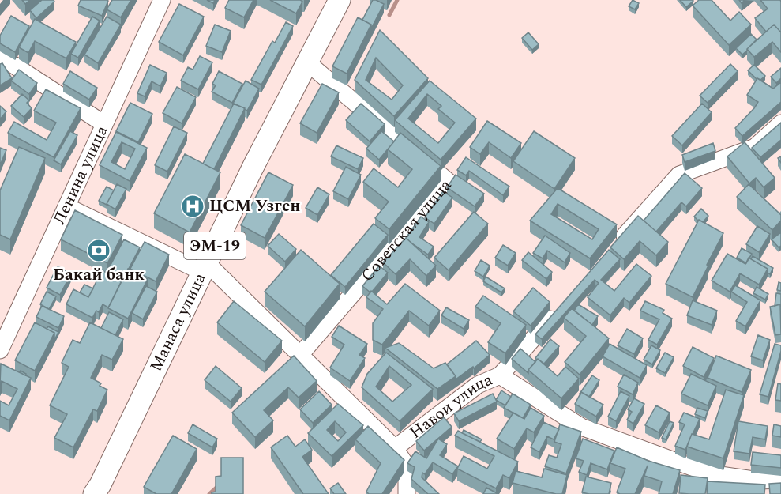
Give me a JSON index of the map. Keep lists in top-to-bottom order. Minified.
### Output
{"streets":{"main road":["ЭМ-19","Манаса улица"],"street":["Ленина улица","Советская улица","Навои улица"]},"crossings":[["Ленина улица","Навои улица"],["Советская улица","Манаса улица"],["Советская улица","Навои улица"],["Манаса улица","Навои улица"]],"places":{"hospital":["ЦСМ Узген"],"bank":["Бакай банк"]}}
